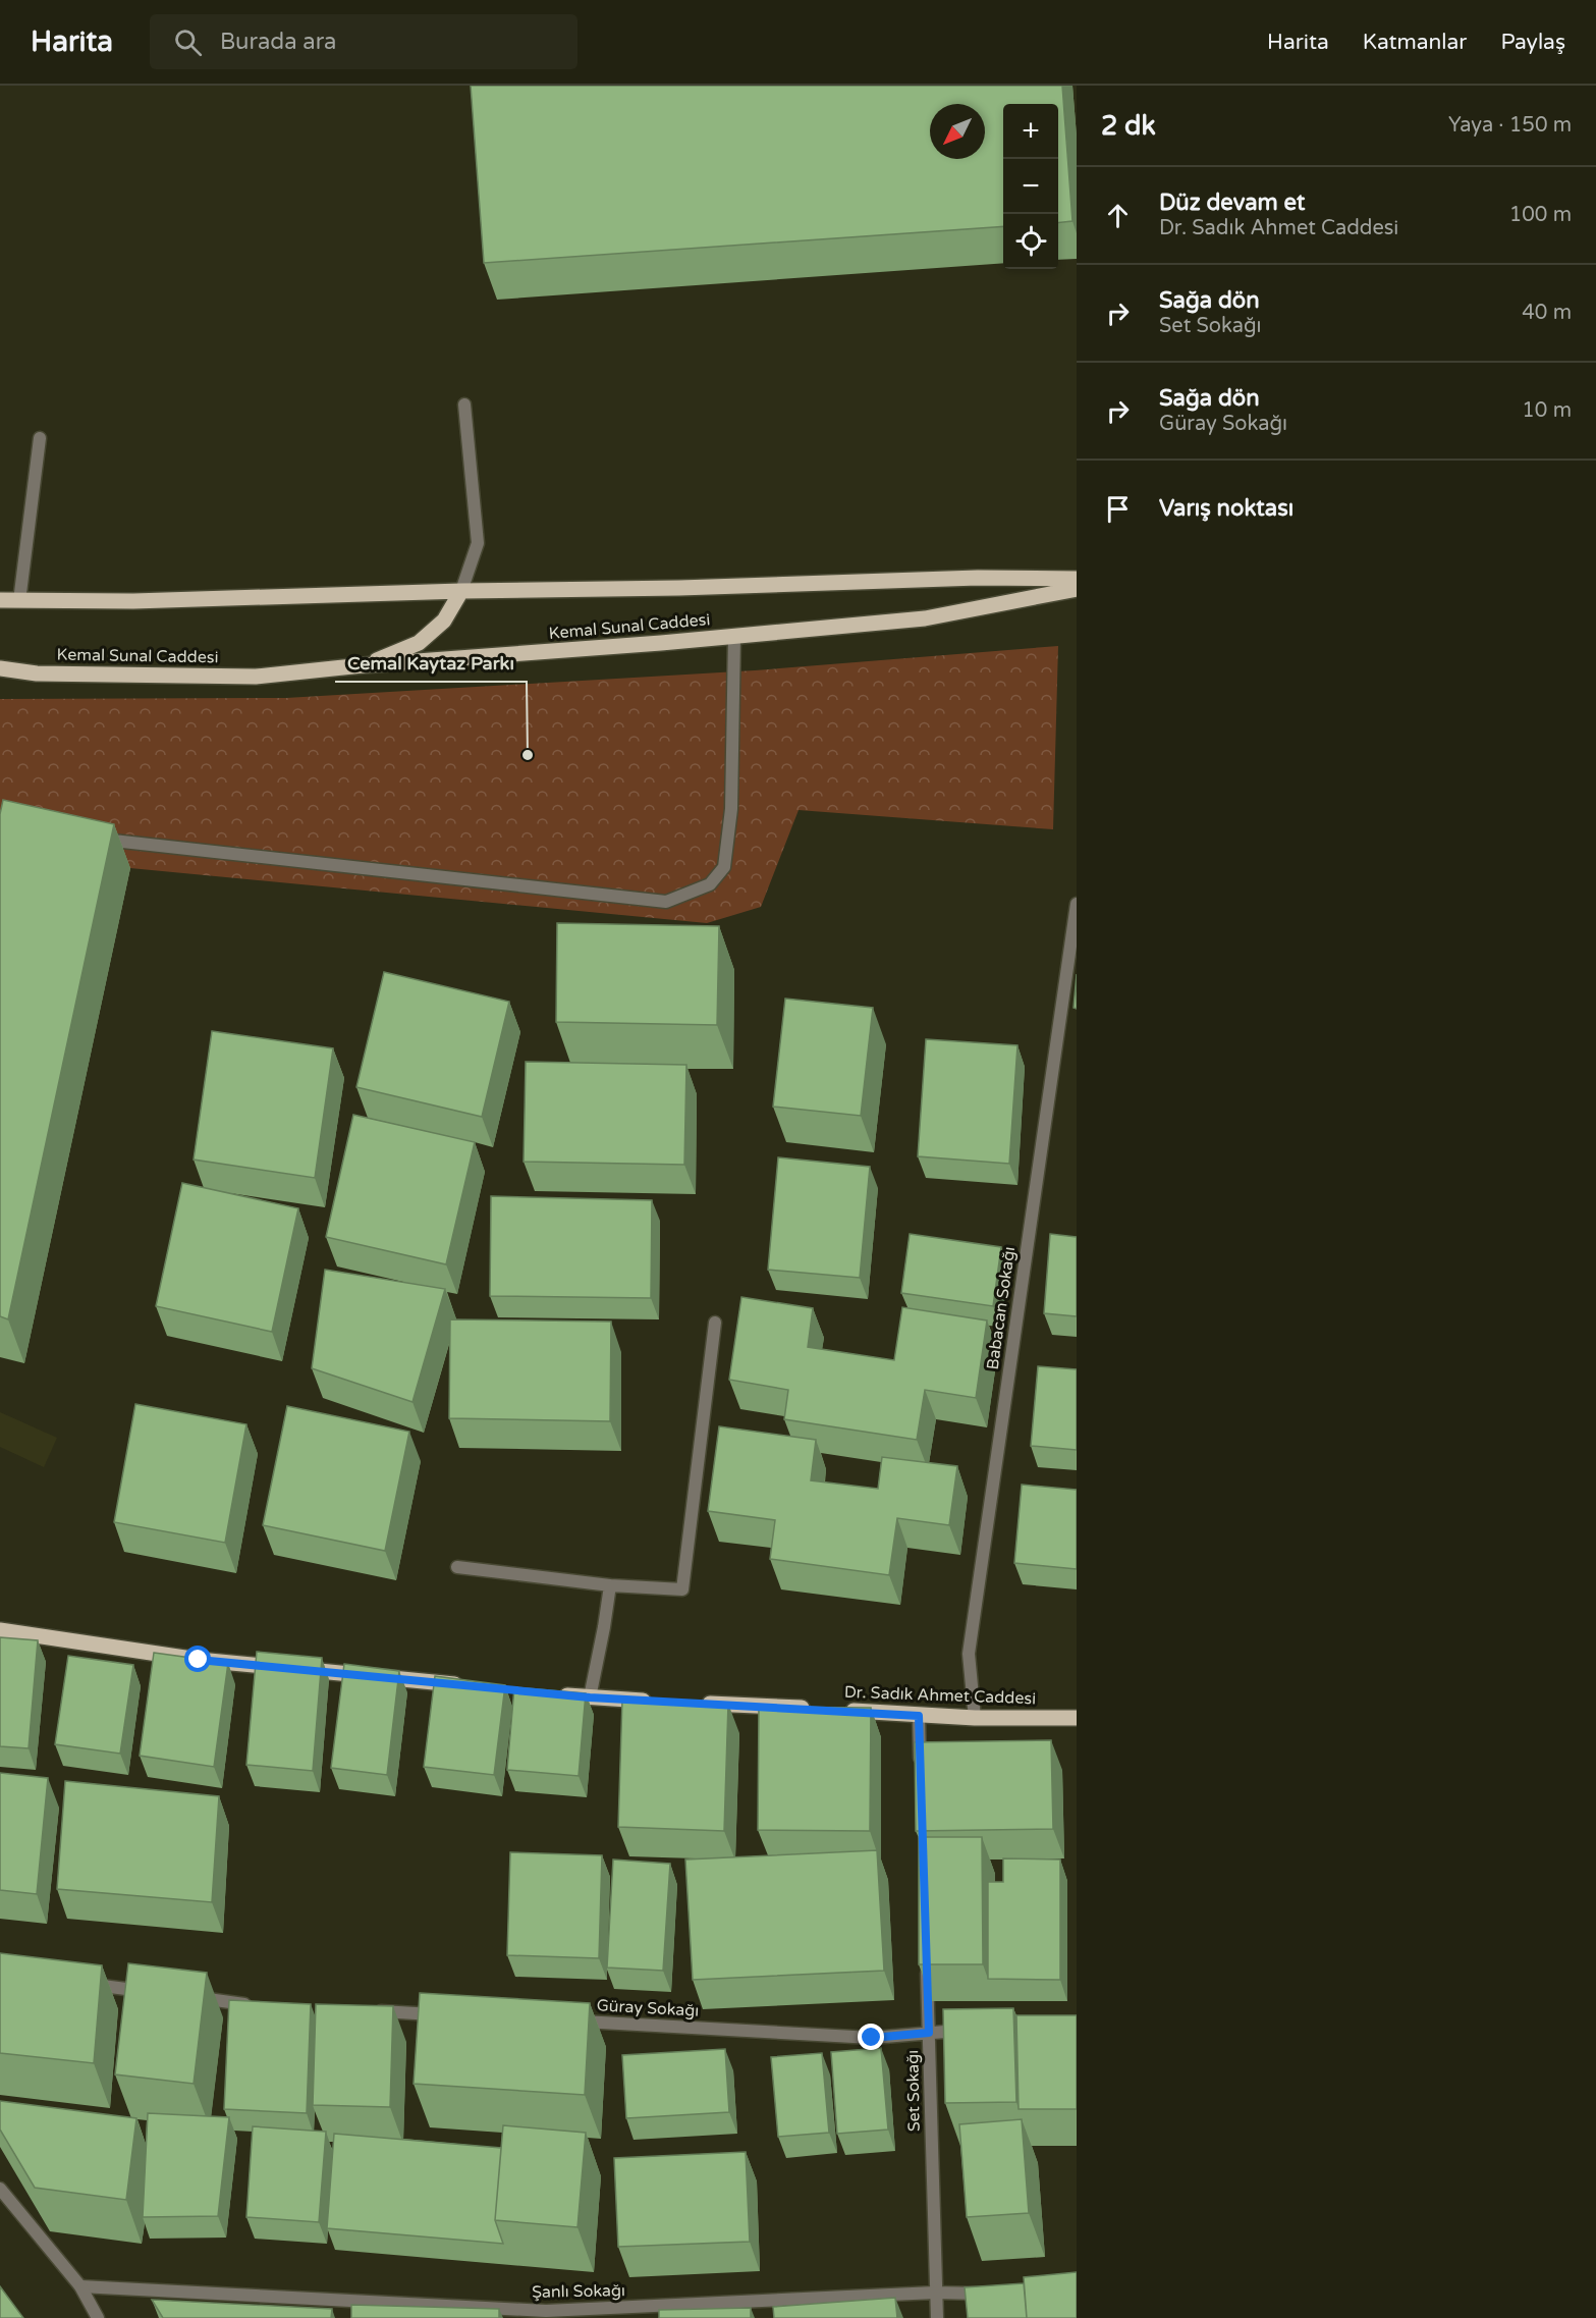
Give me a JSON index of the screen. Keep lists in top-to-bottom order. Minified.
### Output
{"streets":{"main road":["Kemal Sunal Caddesi","Dr. Sadık Ahmet Caddesi"],"street":["Babacan Sokağı","Güray Sokağı","Set Sokağı","Şanlı Sokağı"]},"crossings":[["Babacan Sokağı","Dr. Sadık Ahmet Caddesi"],["Güray Sokağı","Set Sokağı"],["Set Sokağı","Şanlı Sokağı"]],"places":["Cemal Kaytaz Parkı"],"north":"bottom left","page":{"header":"Harita","search":"Burada ara","nav":["Harita","Katmanlar","Paylaş"],"heading":["2 dk","Yaya · 150 m"],"map_buttons":["+","−"],"list":[["Düz devam et","Dr. Sadık Ahmet Caddesi","100 m"],["Sağa dön","Set Sokağı","40 m"],["Sağa dön","Güray Sokağı","10 m"],"Varış noktası"]}}
